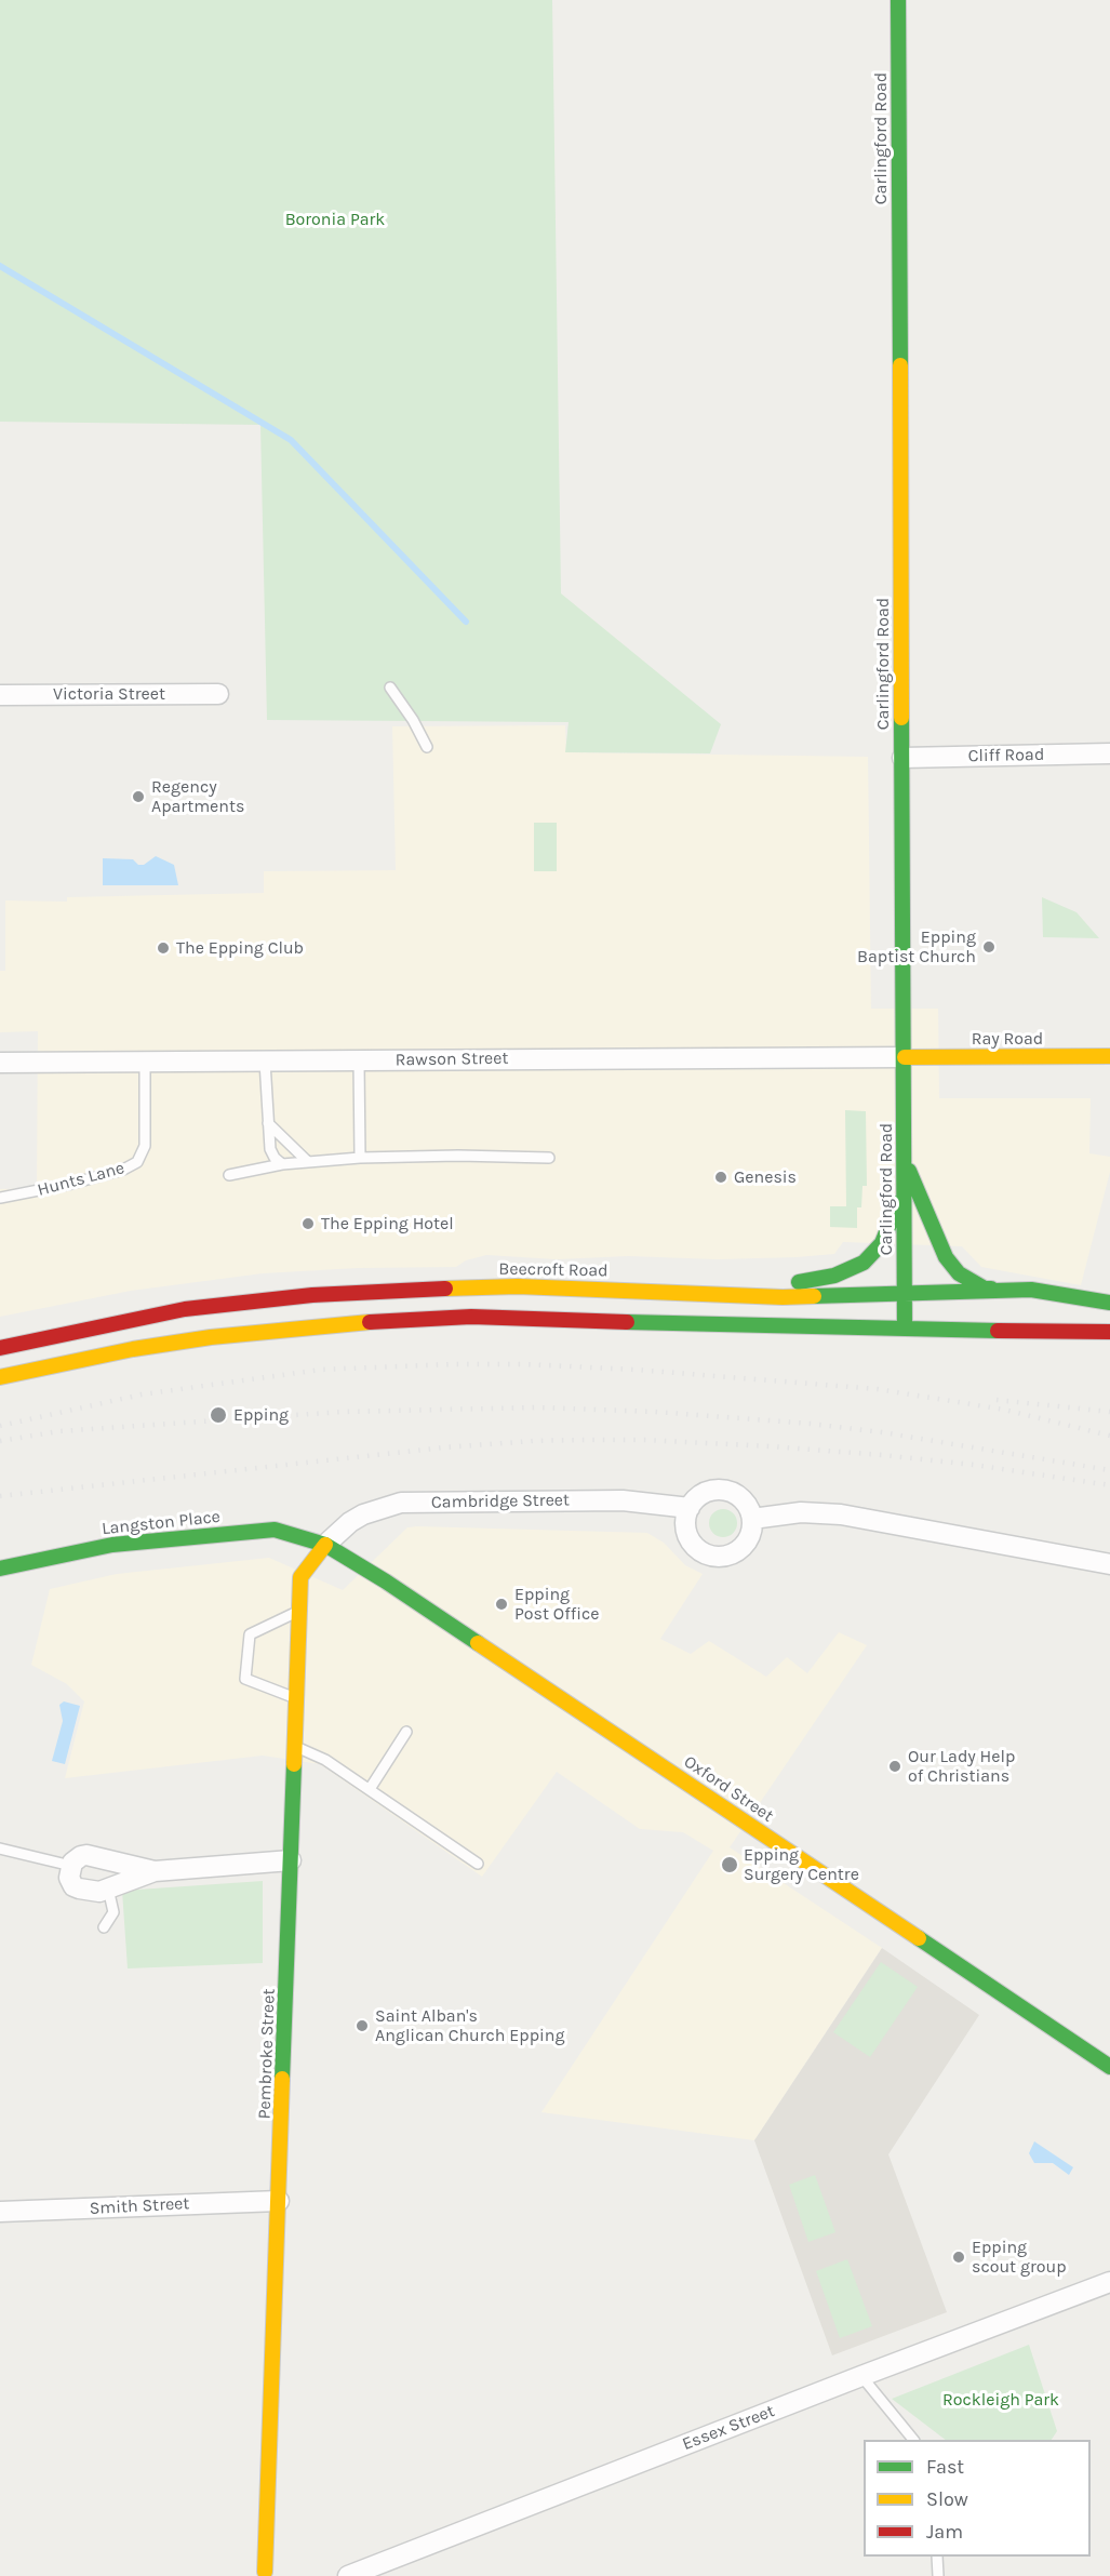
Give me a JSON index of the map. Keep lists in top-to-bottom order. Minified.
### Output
{"streets":{"main road":["Carlingford Road","Ray Road","Beecroft Road","Langston Place","Oxford Street","Pembroke Street"],"street":["Victoria Street","Cliff Road","Rawson Street","Cambridge Street","Smith Street","Essex Street"],"lane":["Hunts Lane"]},"crossings":[["Carlingford Road","Cliff Road"],["Carlingford Road","Ray Road"],["Carlingford Road","Rawson Street"],["Carlingford Road","Beecroft Road"],["Ray Road","Rawson Street"],["Rawson Street","Hunts Lane"],["Cambridge Street","Langston Place"],["Cambridge Street","Oxford Street"],["Cambridge Street","Pembroke Street"],["Langston Place","Oxford Street"],["Langston Place","Pembroke Street"],["Oxford Street","Pembroke Street"],["Pembroke Street","Smith Street"]],"parks":["Boronia Park","Rockleigh Park"],"places":["Regency Apartments","Epping Baptist Church","The Epping Club","Genesis","The Epping Hotel","Epping","Epping Post Office","Our Lady Help of Christians","Epping Surgery Centre","Saint Alban's Anglican Church Epping","Epping scout group"],"legend":["Fast","Slow","Jam"]}
